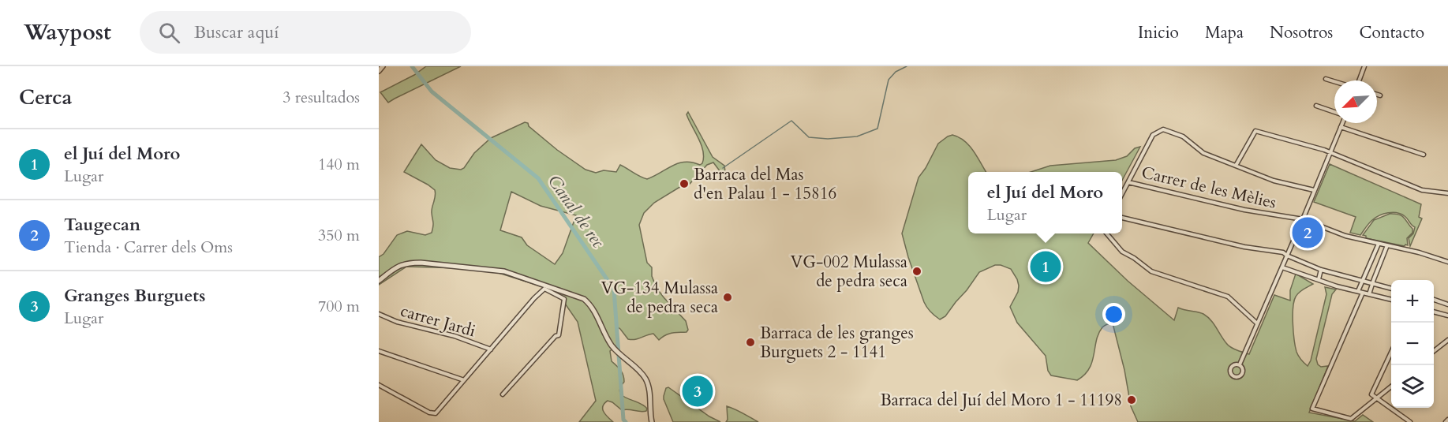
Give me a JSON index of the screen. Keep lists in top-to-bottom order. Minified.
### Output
{"streets":{"street":["Carrer de les Mèlies","carrer Jardi"]},"water":["Canal de rec"],"places":["Barraca del Mas d'en Palau 1 - 15816","VG-002 Mulassa de pedra seca","VG-134 Mulassa de pedra seca","Barraca de les granges Burguets 2 - 1141","Barraca del Juí del Moro 1 - 11198"],"north":"bottom left","page":{"header":"Waypost","search":"Buscar aquí","nav":["Inicio","Mapa","Nosotros","Contacto"],"heading":["Cerca","3 resultados"],"list":[{"mark":"1","name":"el Juí del Moro","note":"Lugar","value":"140 m"},{"mark":"2","name":"Taugecan","note":"Tienda · Carrer dels Oms","value":"350 m"},{"mark":"3","name":"Granges Burguets","note":"Lugar","value":"700 m"}],"popup":["el Juí del Moro","Lugar"],"pins":["2","1","3"],"map_buttons":["+","−"]}}
